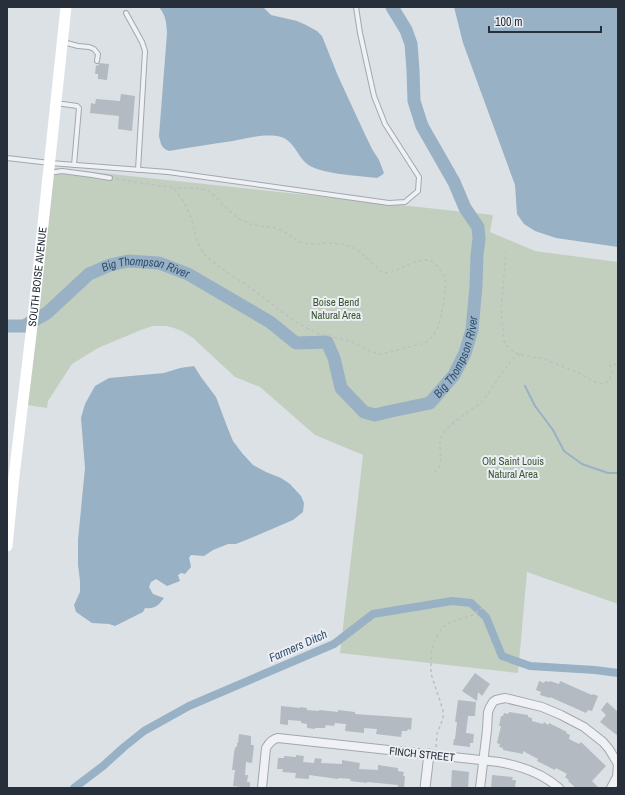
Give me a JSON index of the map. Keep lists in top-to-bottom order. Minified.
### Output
{"streets":{"main road":["SOUTH BOISE AVENUE"],"street":["FINCH STREET"]},"water":["Big Thompson River","Farmers Ditch"],"parks":["Boise Bend Natural Area","Old Saint Louis Natural Area"],"scale_bar":"100 m"}
